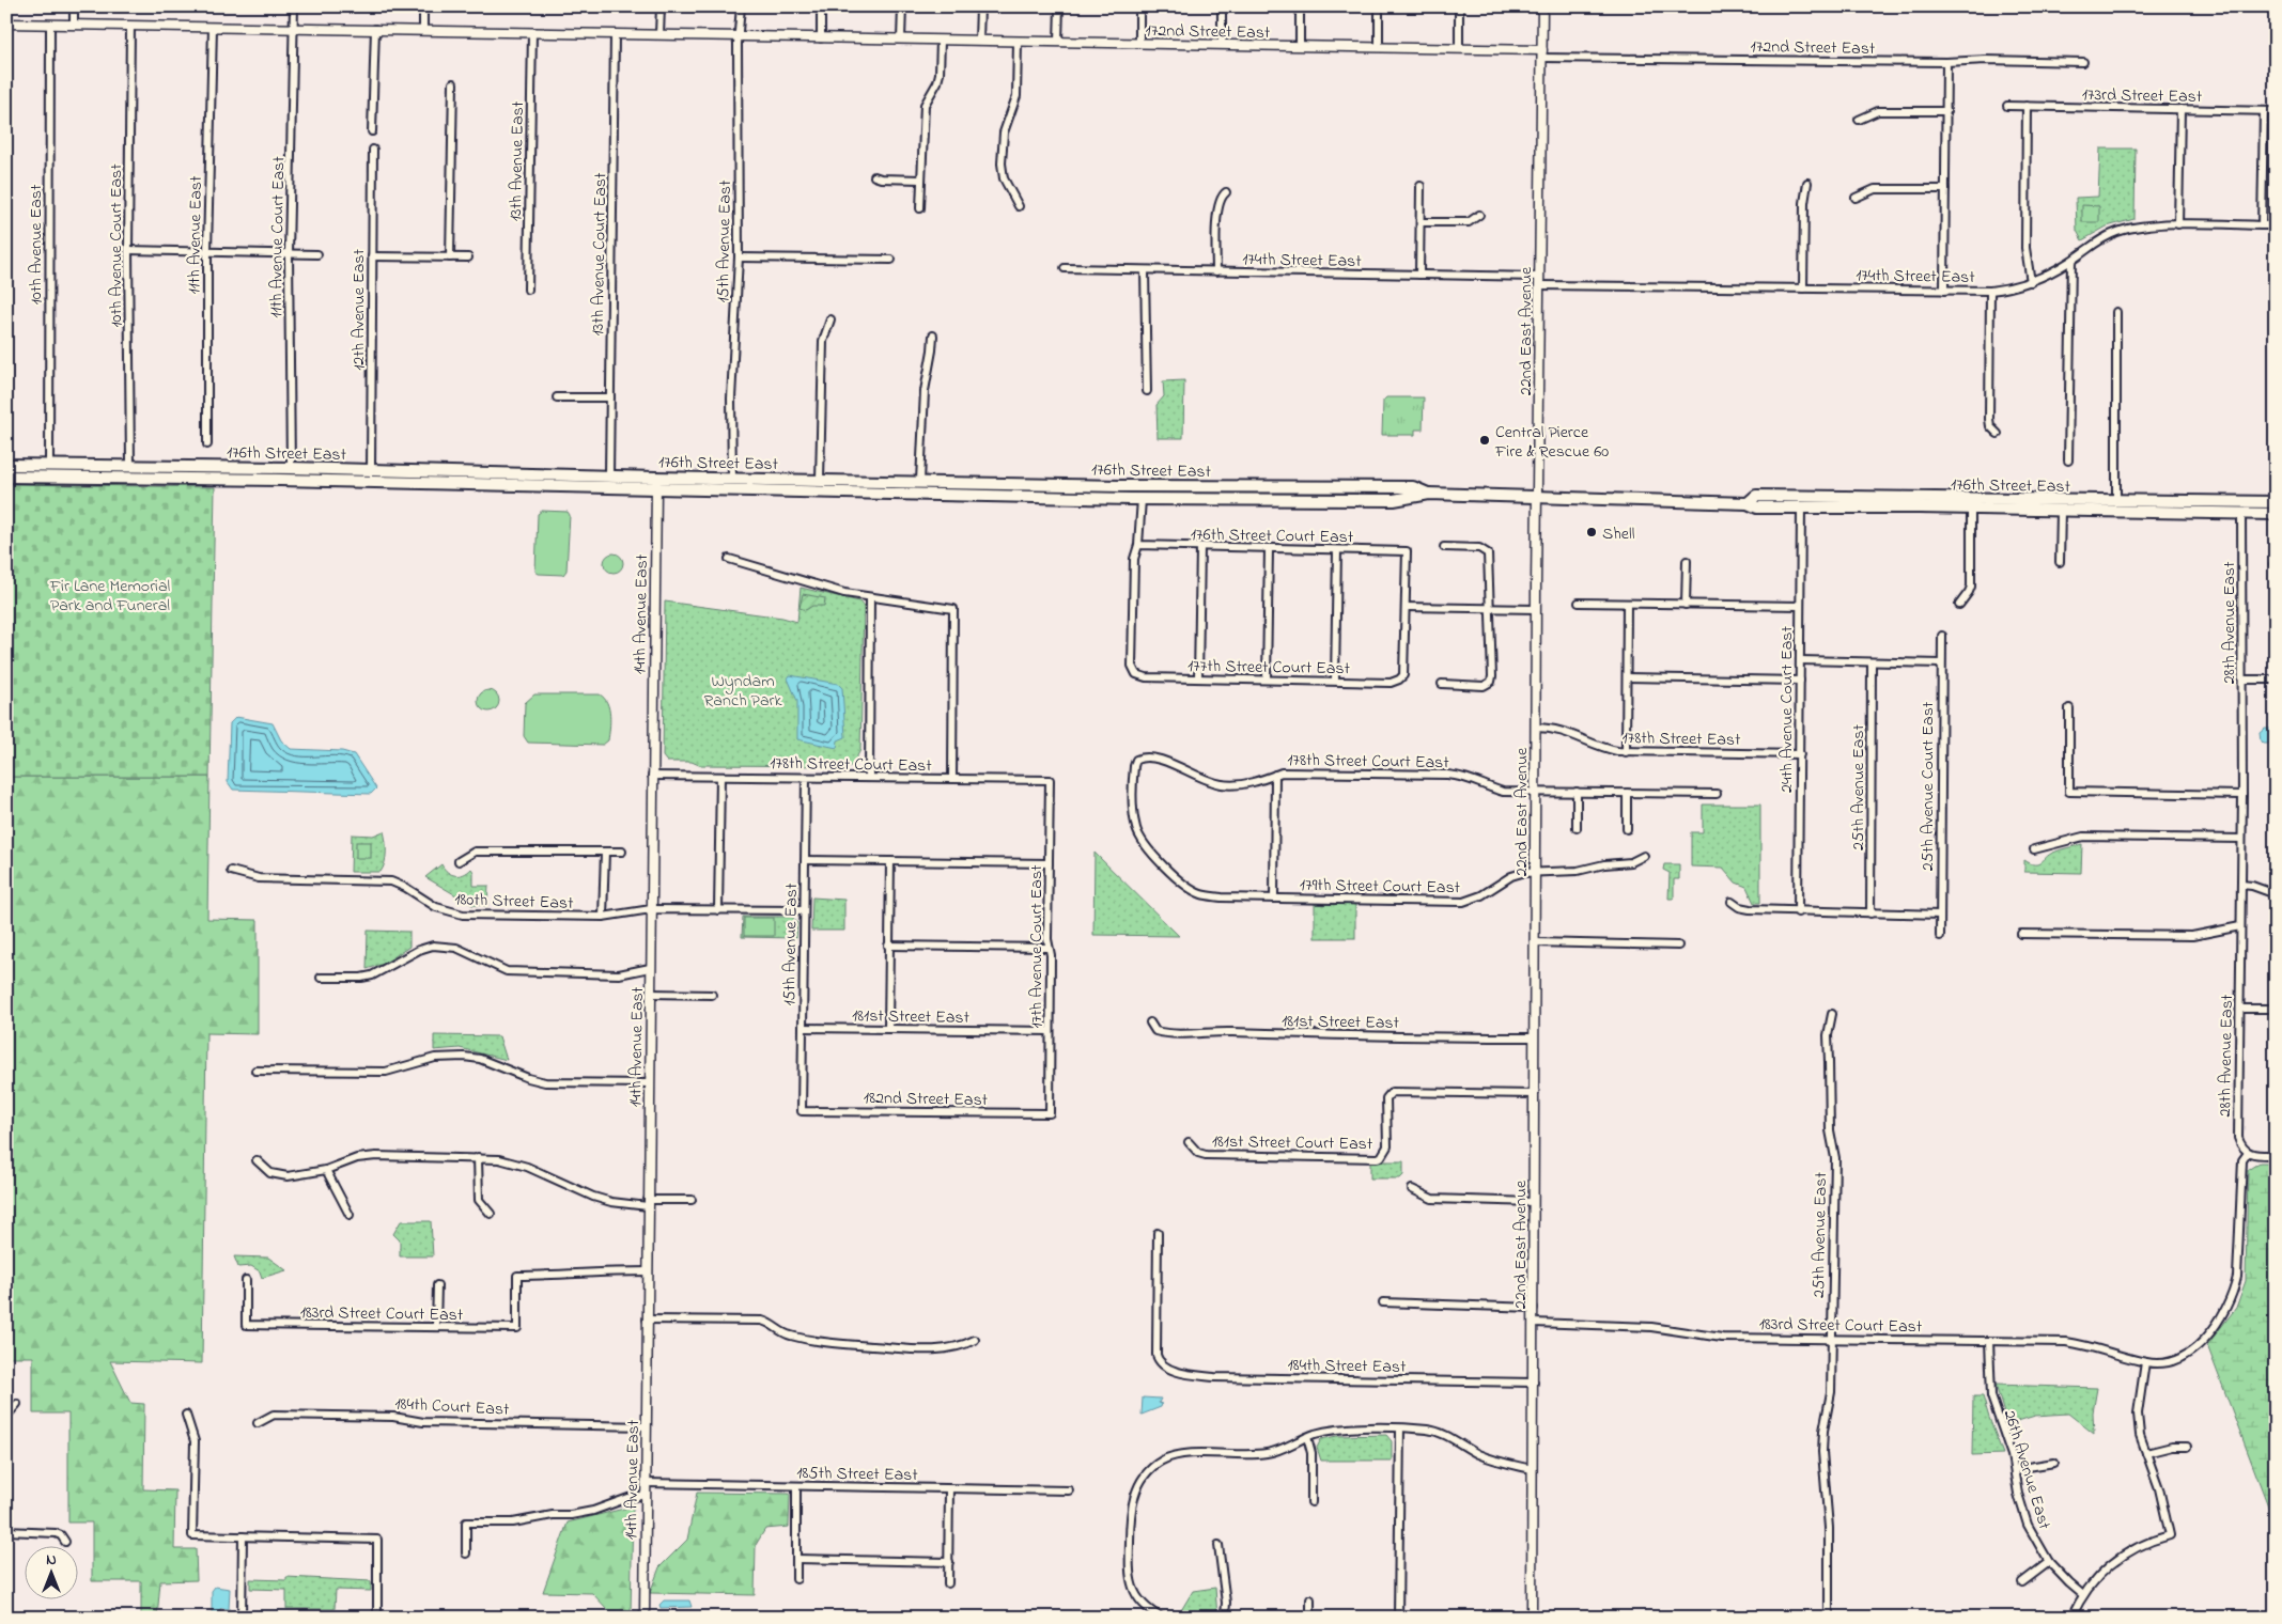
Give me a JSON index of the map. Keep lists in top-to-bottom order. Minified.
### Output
{"streets":{"main road":["176th Street East"],"street":["172nd Street East","173rd Street East","13th Avenue East","11th Avenue East","11th Avenue Court East","15th Avenue East","10th Avenue East","10th Avenue Court East","13th Avenue Court East","174th Street East","12th Avenue East","22nd East Avenue","176th Street Court East","14th Avenue East","28th Avenue East","177th Street Court East","24th Avenue Court East","178th Street East","178th Street Court East","25th Avenue Court East","25th Avenue East","179th Street Court East","180th Street East","17th Avenue Court East","181st Street East","182nd Street East","181st Street Court East","183rd Street Court East","184th Street East","184th Court East","26th Avenue East","185th Street East"]},"crossings":[["172nd Street East","13th Avenue East"],["172nd Street East","11th Avenue East"],["172nd Street East","11th Avenue Court East"],["172nd Street East","15th Avenue East"],["172nd Street East","10th Avenue East"],["172nd Street East","10th Avenue Court East"],["172nd Street East","13th Avenue Court East"],["172nd Street East","22nd East Avenue"],["11th Avenue Court East","176th Street East"],["15th Avenue East","176th Street East"],["15th Avenue East","178th Street Court East"],["15th Avenue East","180th Street East"],["15th Avenue East","181st Street East"],["15th Avenue East","182nd Street East"],["10th Avenue East","176th Street East"],["10th Avenue Court East","176th Street East"],["13th Avenue Court East","176th Street East"],["174th Street East","22nd East Avenue"],["12th Avenue East","176th Street East"],["22nd East Avenue","176th Street East"],["22nd East Avenue","178th Street East"],["22nd East Avenue","178th Street Court East"],["22nd East Avenue","179th Street Court East"],["22nd East Avenue","181st Street East"],["22nd East Avenue","181st Street Court East"],["22nd East Avenue","183rd Street Court East"],["22nd East Avenue","184th Street East"],["176th Street East","14th Avenue East"],["176th Street East","28th Avenue East"],["176th Street East","24th Avenue Court East"],["176th Street Court East","177th Street Court East"],["14th Avenue East","178th Street Court East"],["14th Avenue East","180th Street East"],["14th Avenue East","183rd Street Court East"],["14th Avenue East","184th Court East"],["14th Avenue East","185th Street East"],["24th Avenue Court East","178th Street East"],["178th Street Court East","179th Street Court East"],["178th Street Court East","17th Avenue Court East"],["25th Avenue East","183rd Street Court East"],["17th Avenue Court East","181st Street East"],["17th Avenue Court East","182nd Street East"],["183rd Street Court East","26th Avenue East"]],"parks":["Fir Lane Memorial Park and Funeral","Wyndam Ranch Park"],"places":["Central Pierce Fire & Rescue 60","Shell"],"north":"top"}
